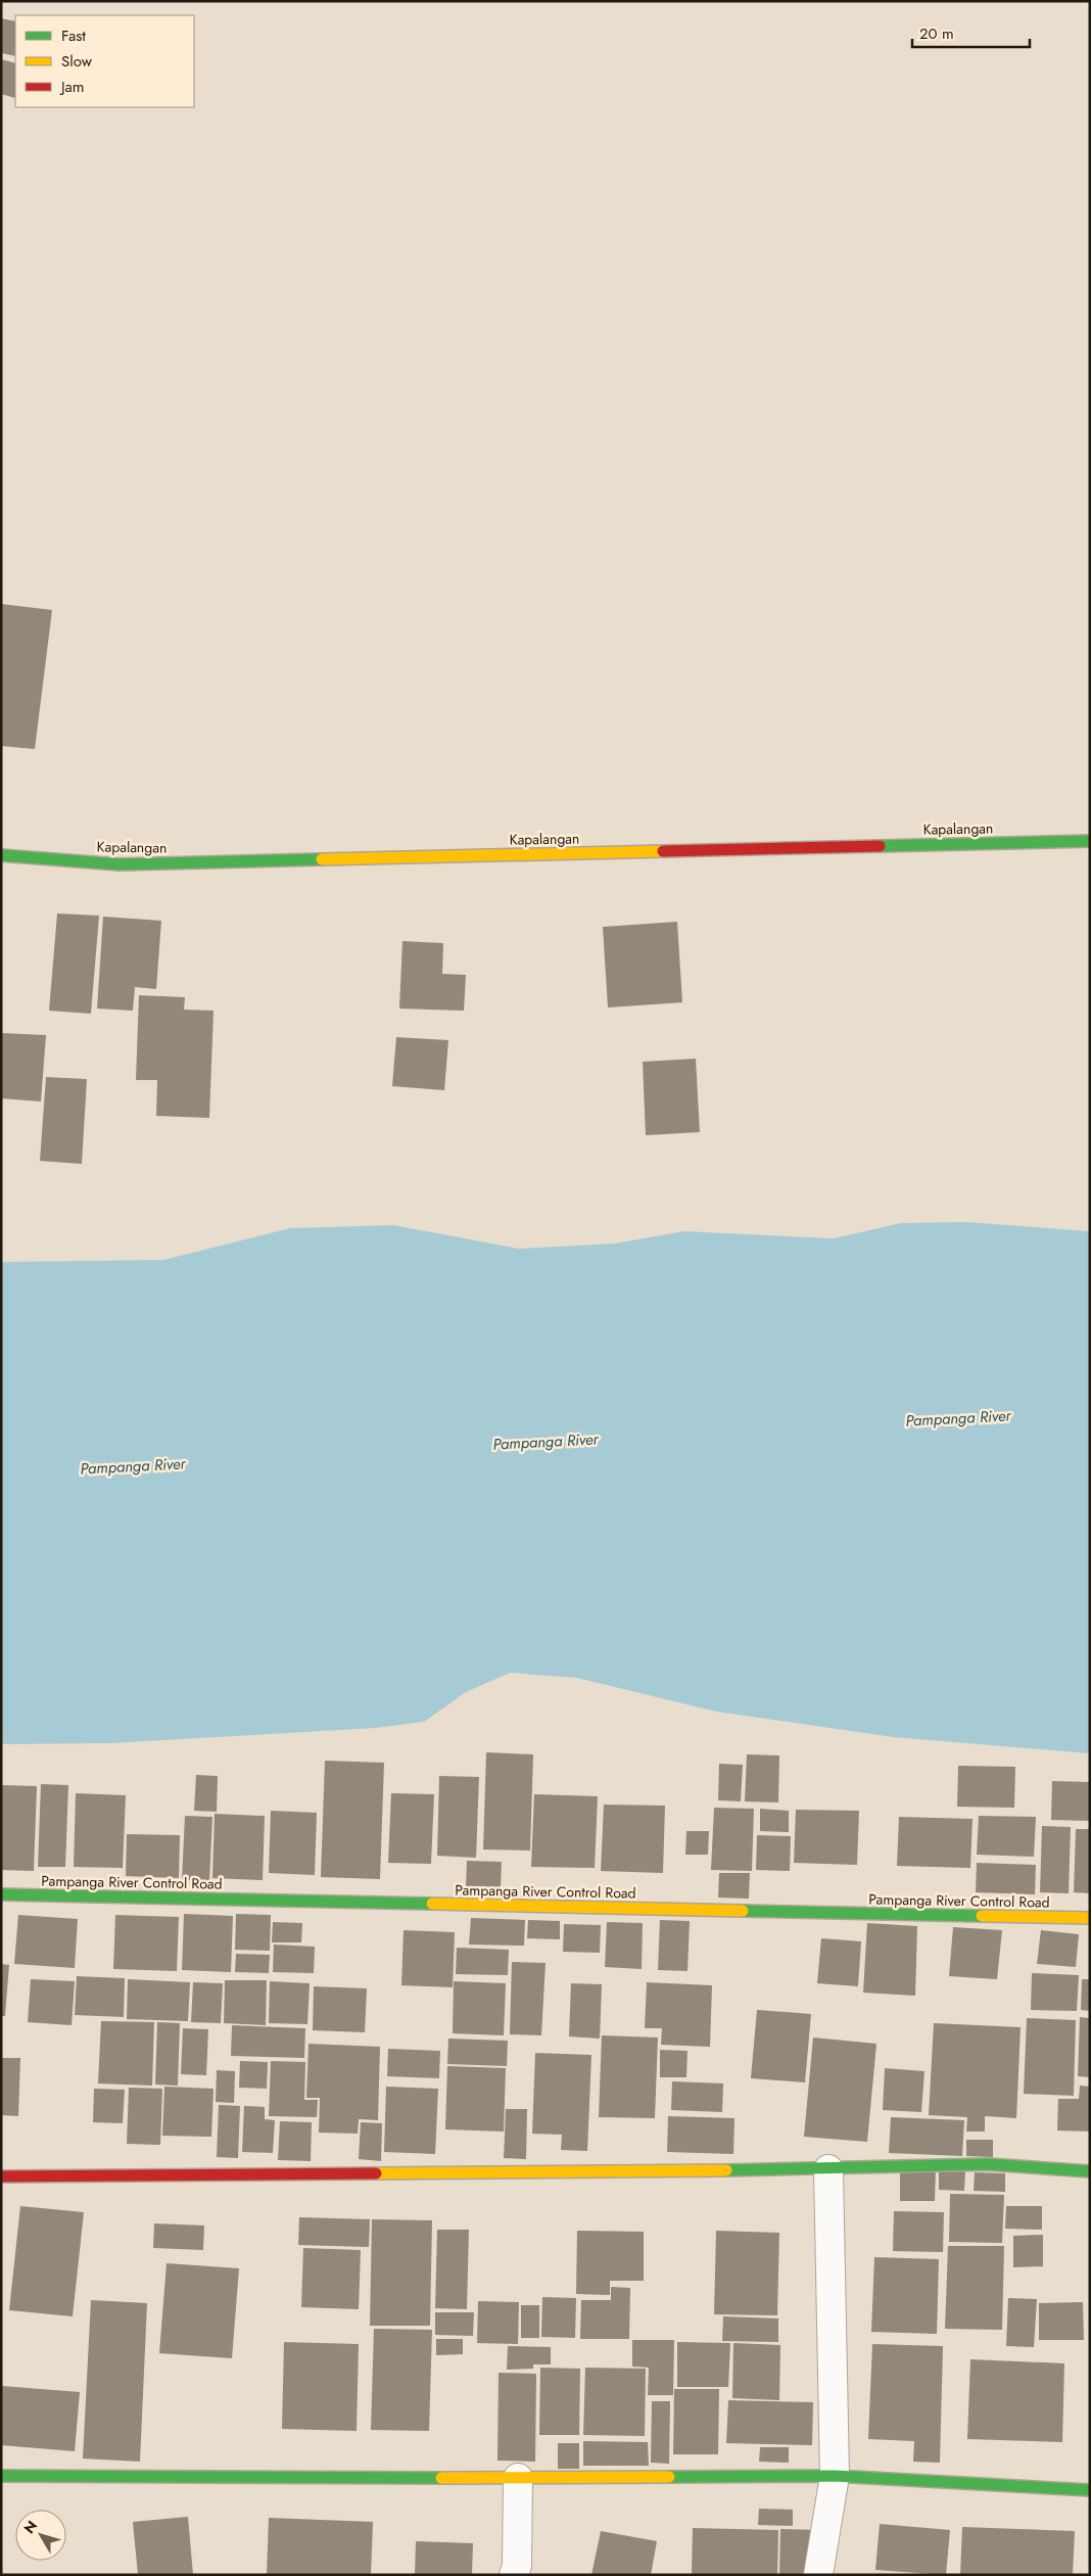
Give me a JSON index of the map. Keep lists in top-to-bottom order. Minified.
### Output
{"streets":{"street":["Kapalangan","Pampanga River Control Road"]},"water":["Pampanga River"],"legend":["Fast","Slow","Jam"],"scale_bar":"20 m","north":"top left"}
